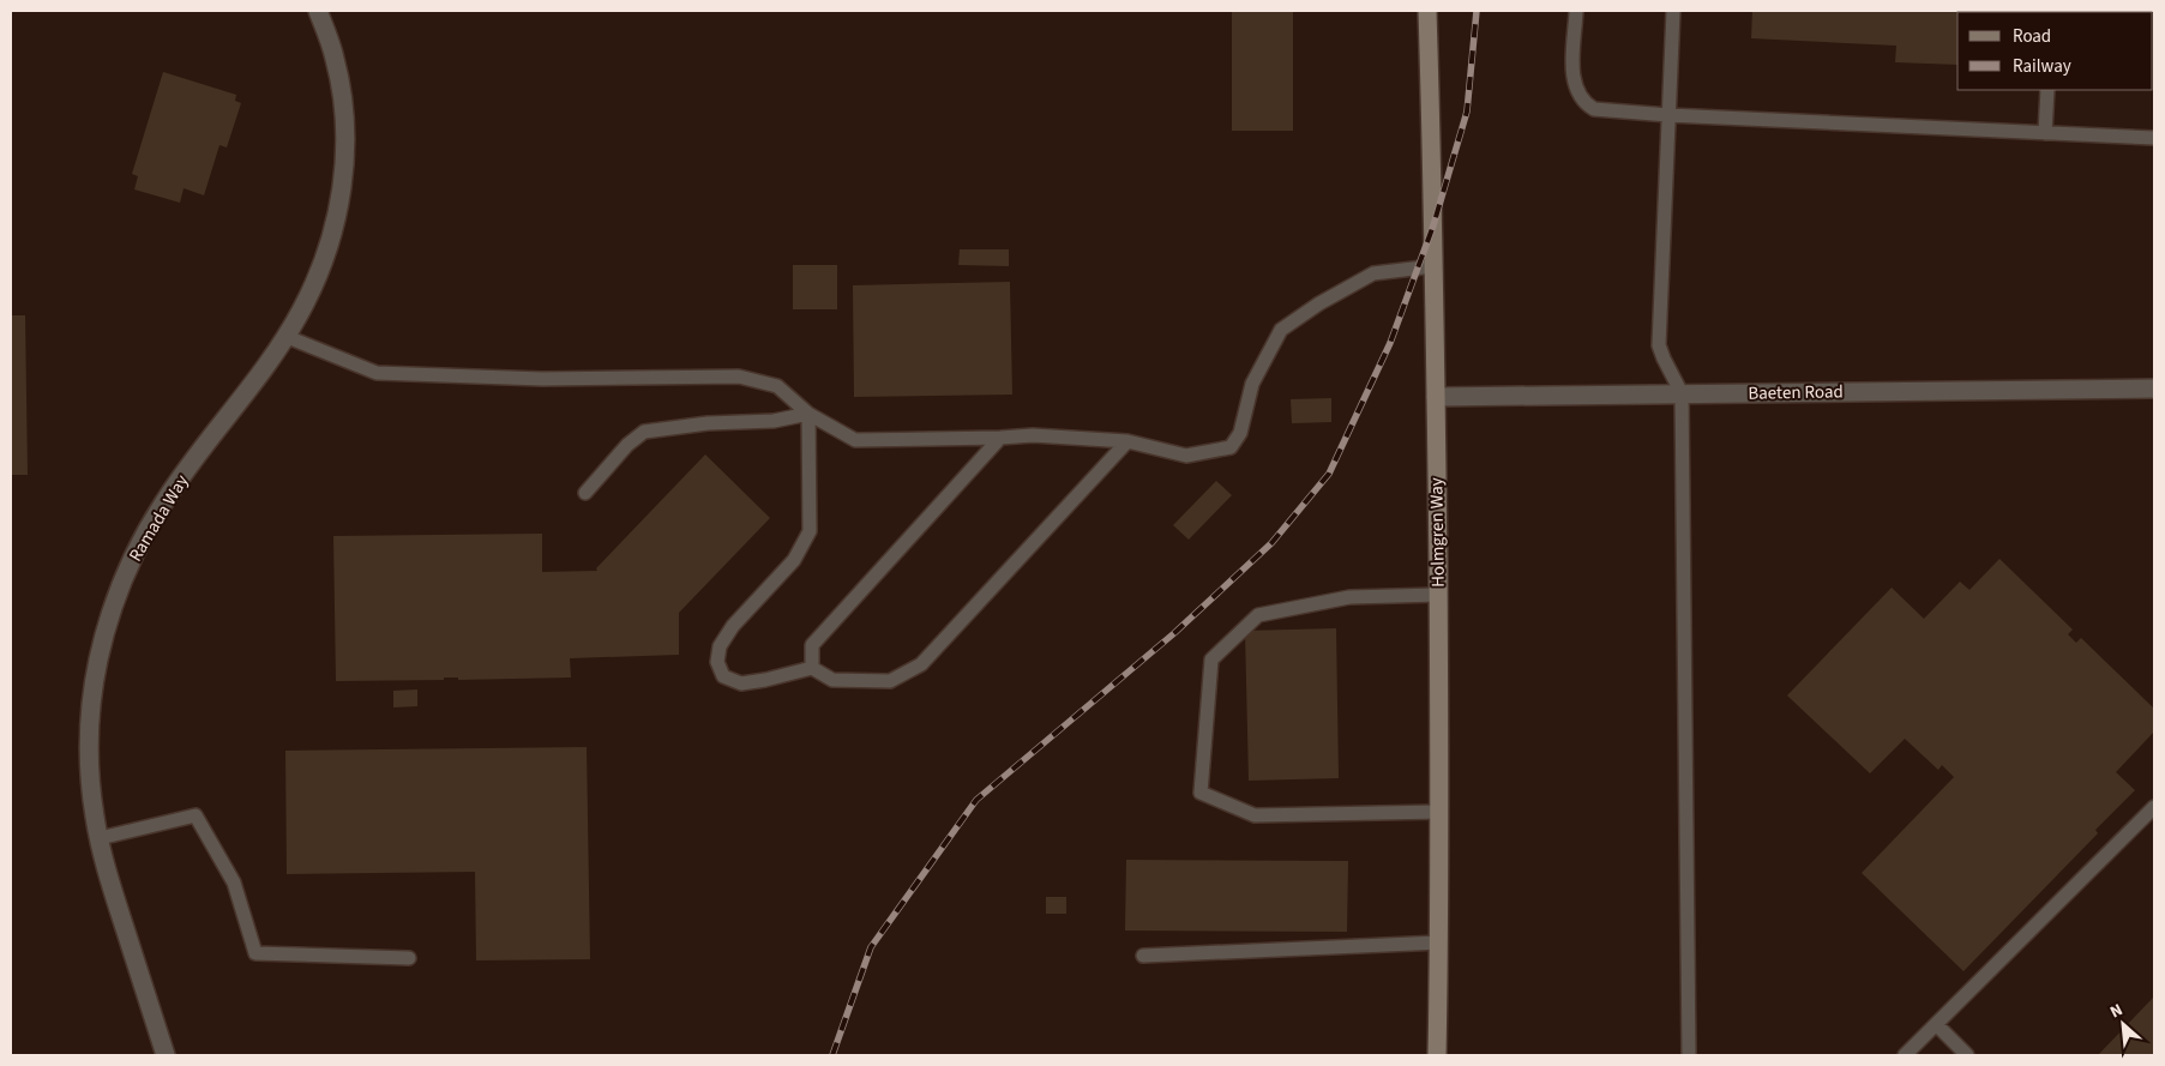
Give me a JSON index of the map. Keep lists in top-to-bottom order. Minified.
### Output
{"streets":{"street":["Baeten Road","Ramada Way","Holmgren Way"]},"crossings":[["Baeten Road","Holmgren Way"]],"legend":["Road","Railway"],"north":"top left"}
